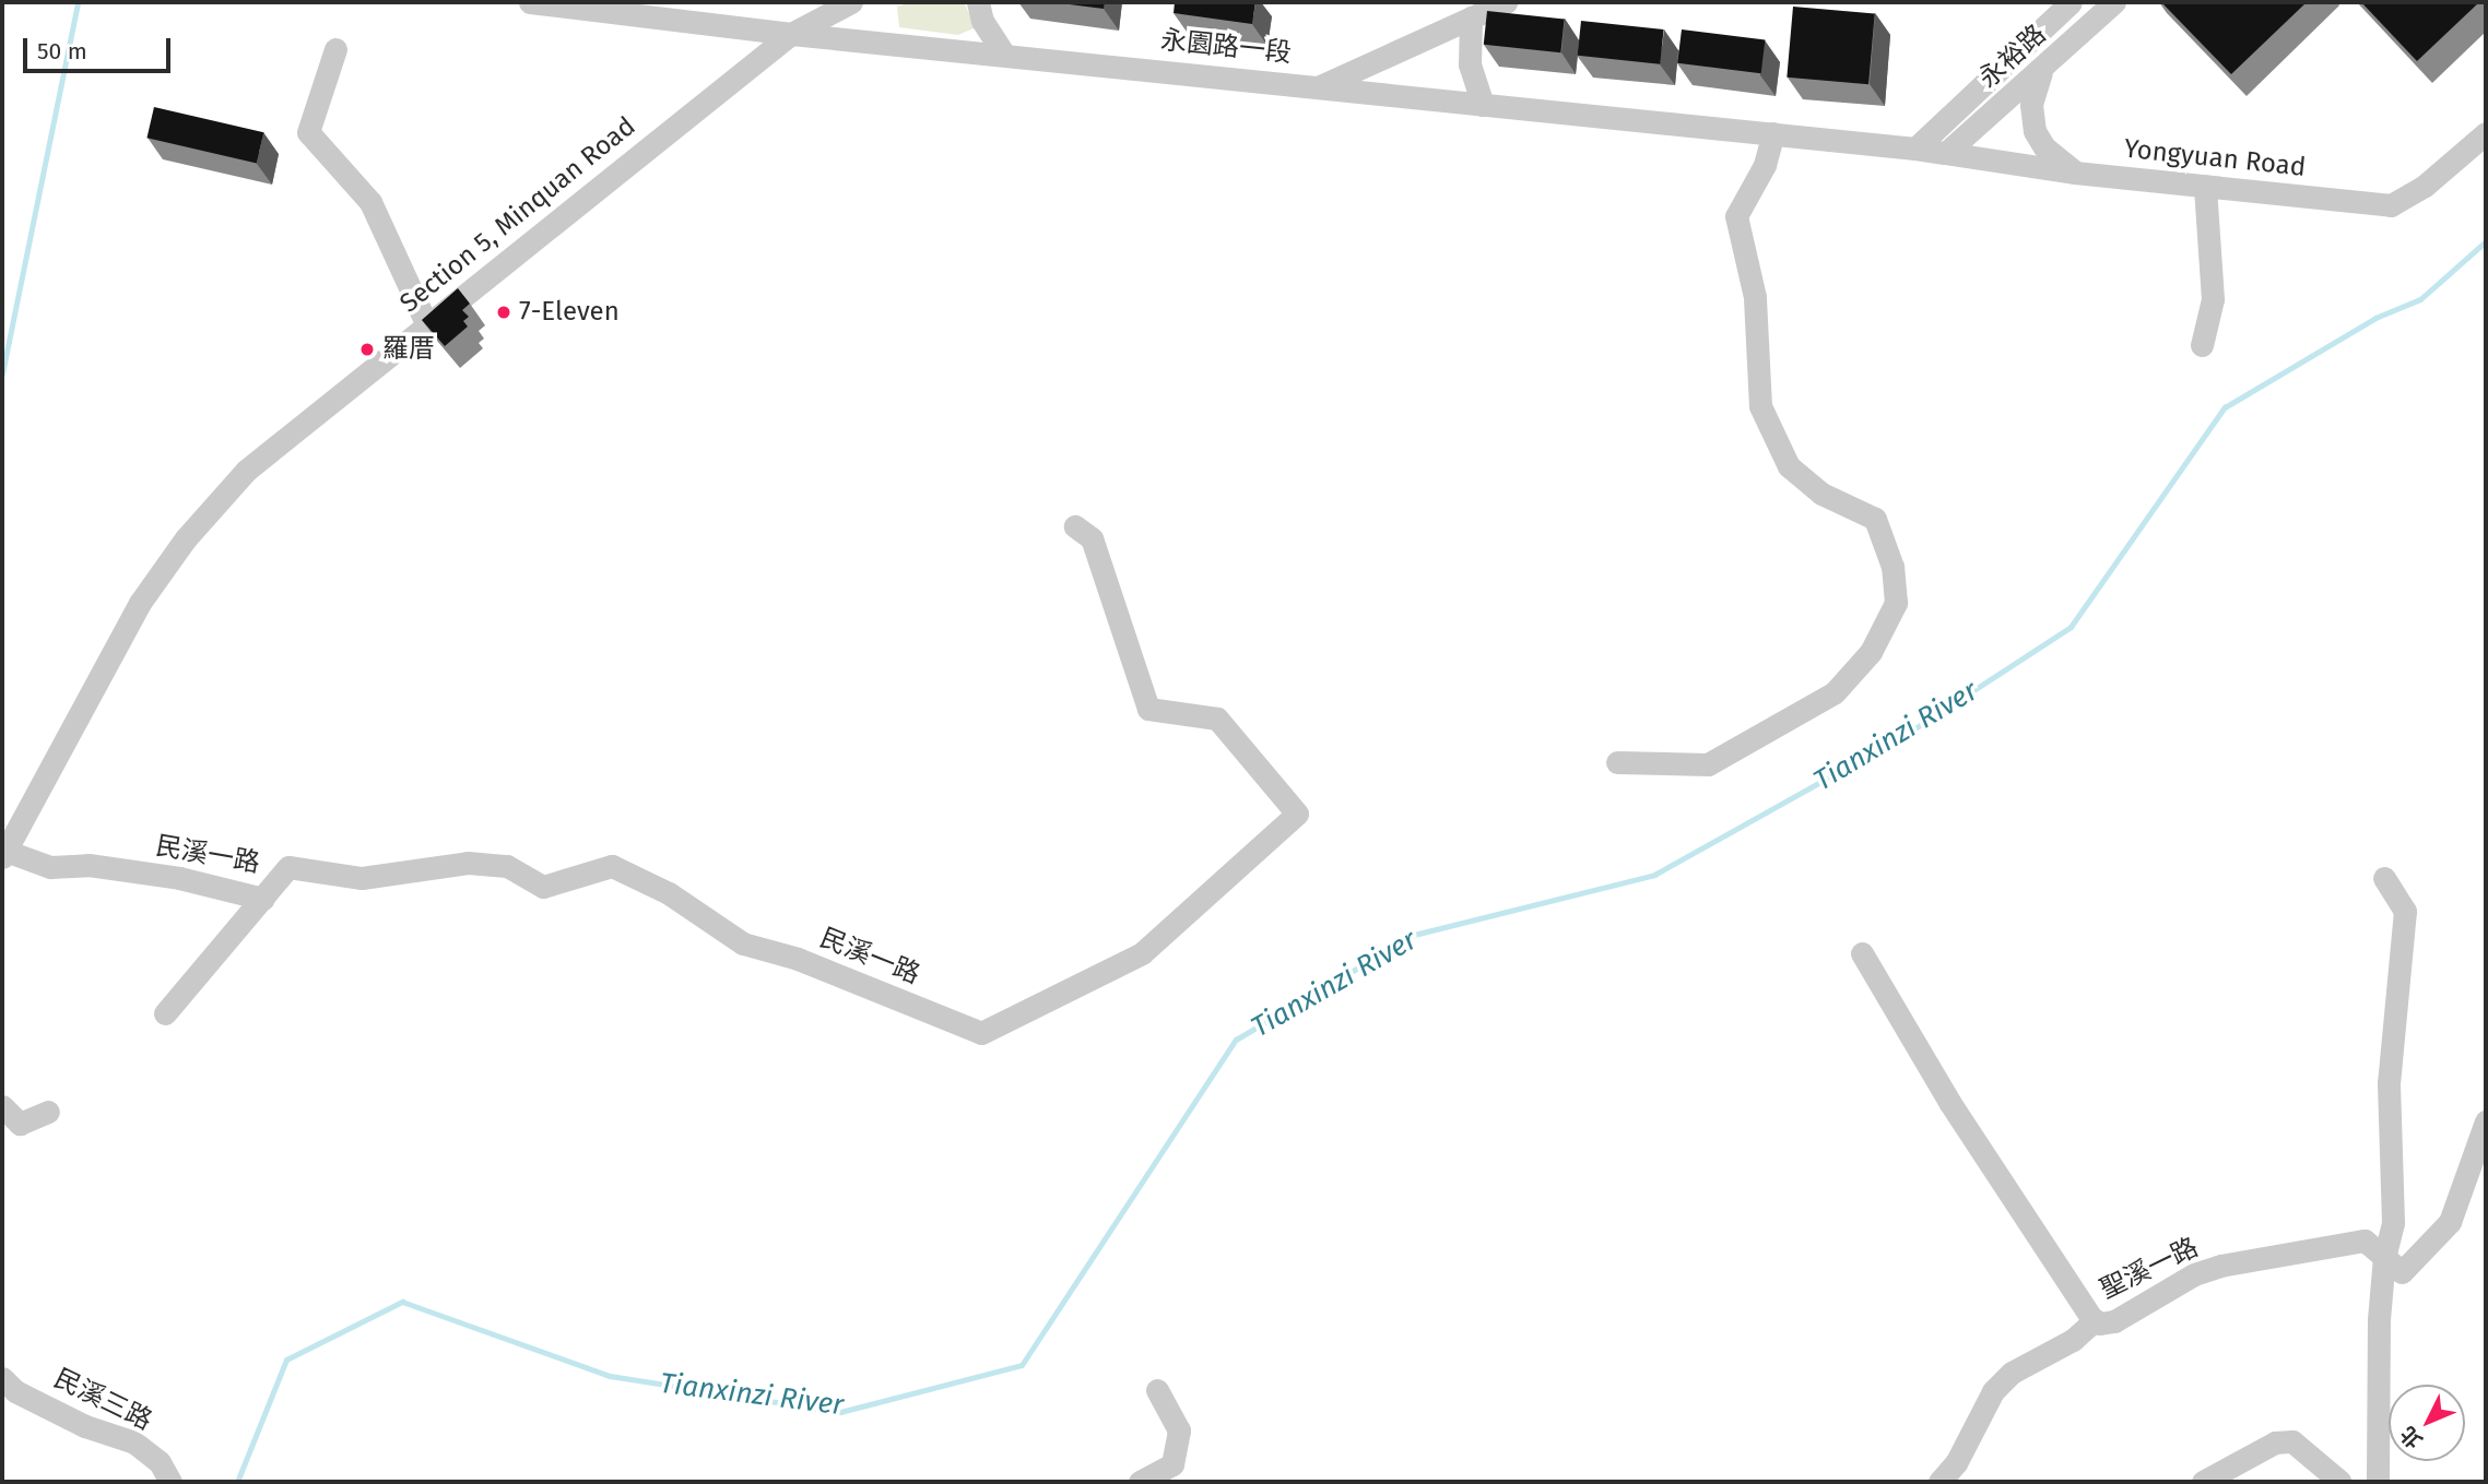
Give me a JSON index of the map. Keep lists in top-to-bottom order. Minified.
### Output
{"streets":{"street":["永園路一段","永裕路","Yongyuan Road","Section 5, Minquan Road","民溪一路","聖溪一路","民溪三路"]},"crossings":[["永園路一段","永裕路"],["永園路一段","Yongyuan Road"],["永園路一段","Section 5, Minquan Road"],["永裕路","Yongyuan Road"],["Section 5, Minquan Road","民溪一路"]],"water":["Tianxinzi River"],"places":["7-Eleven","羅厝"],"scale_bar":"50 m","north":"bottom left"}
